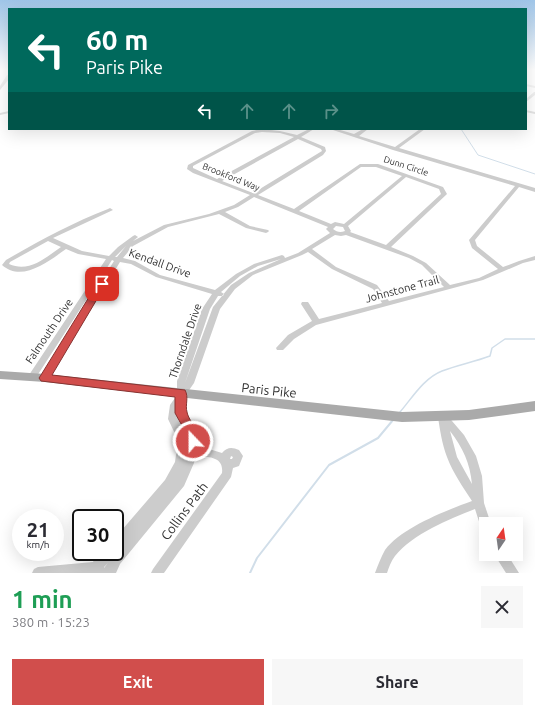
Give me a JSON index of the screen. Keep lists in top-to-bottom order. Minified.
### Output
{"streets":{"main road":["Paris Pike"],"street":["Dunn Circle","Brookford Way","Kendall Drive","Johnstone Trail","Falmouth Drive","Thorndale Drive","Collins Path"]},"crossings":[["Dunn Circle","Brookford Way"],["Brookford Way","Johnstone Trail"],["Brookford Way","Falmouth Drive"],["Brookford Way","Thorndale Drive"],["Kendall Drive","Falmouth Drive"],["Kendall Drive","Thorndale Drive"],["Falmouth Drive","Paris Pike"],["Thorndale Drive","Paris Pike"]],"north":"top","page":{"turn":["60 m","Paris Pike"],"speed":"21 km/h","limit":"30","heading":["1 min","380 m · 15:23"],"buttons":["Exit","Share"]}}
